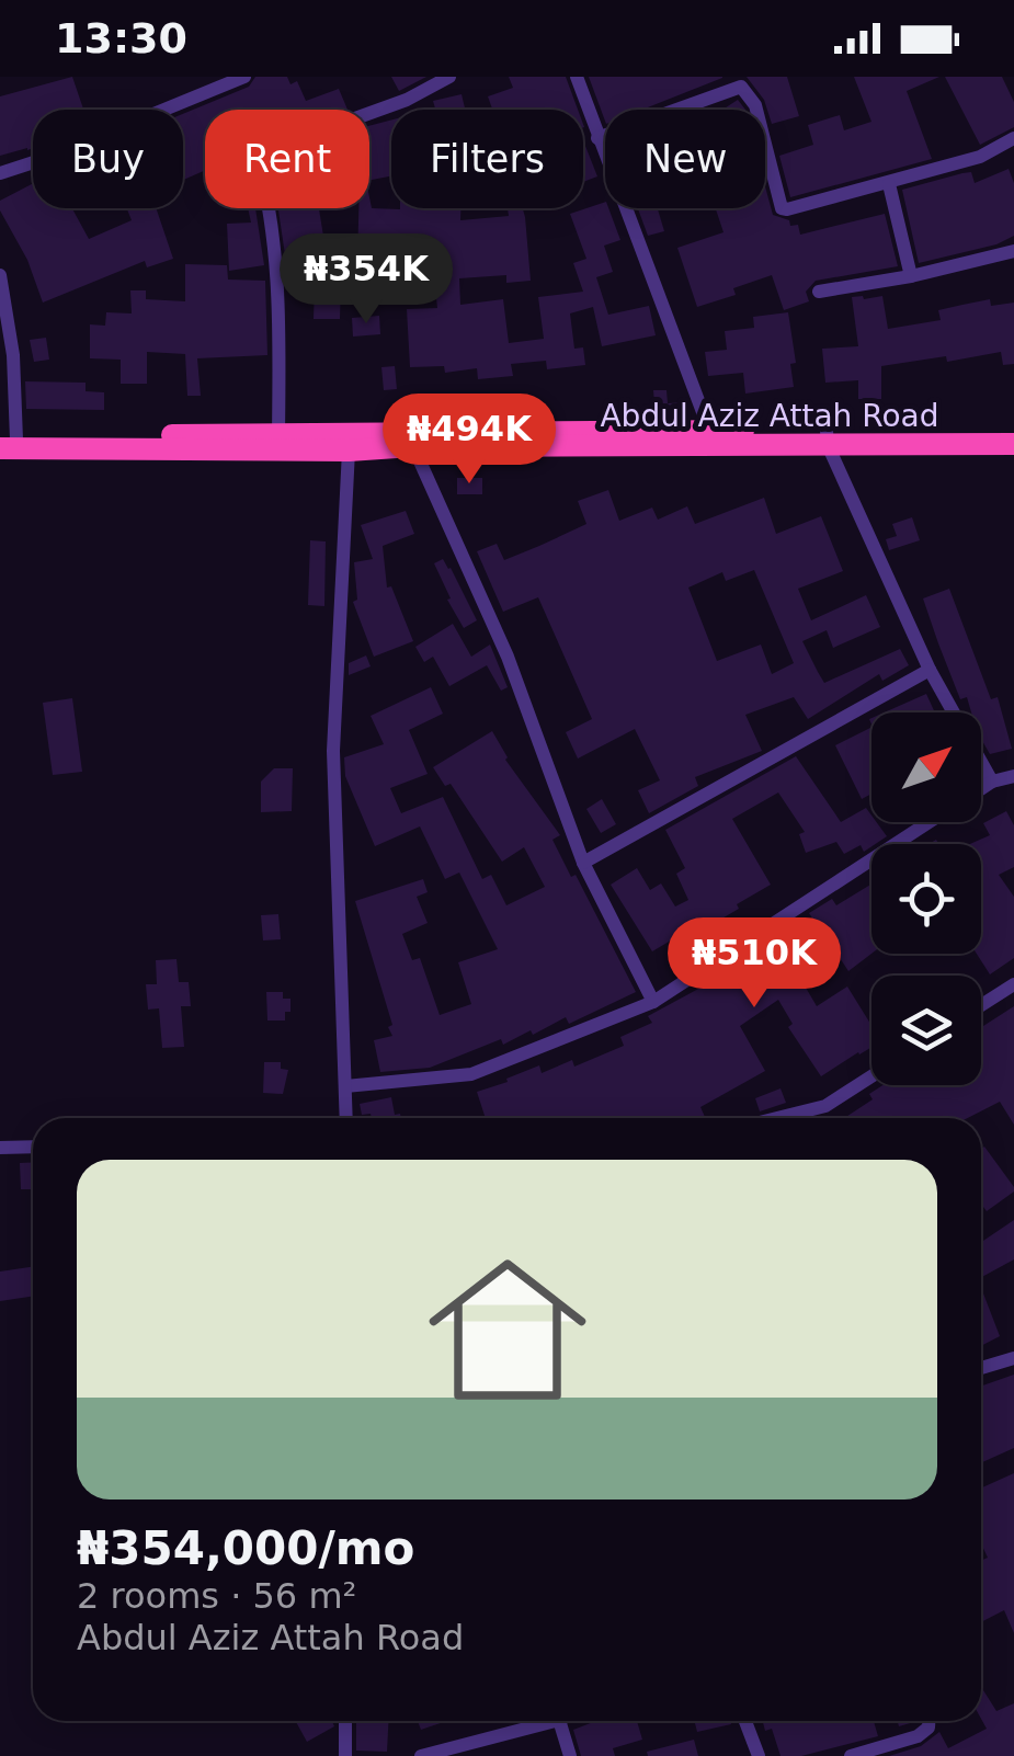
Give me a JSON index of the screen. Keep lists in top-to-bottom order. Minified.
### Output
{"streets":{"highway":["Abdul Aziz Attah Road"]},"north":"top right","page":{"status":"13:30","chip":["Buy","Rent","Filters","New"],"price":["₦354K","₦494K","₦510K"],"list":[{"name":"₦354,000/mo","note":"2 rooms · 56 m² · Abdul Aziz Attah Road"}]}}
